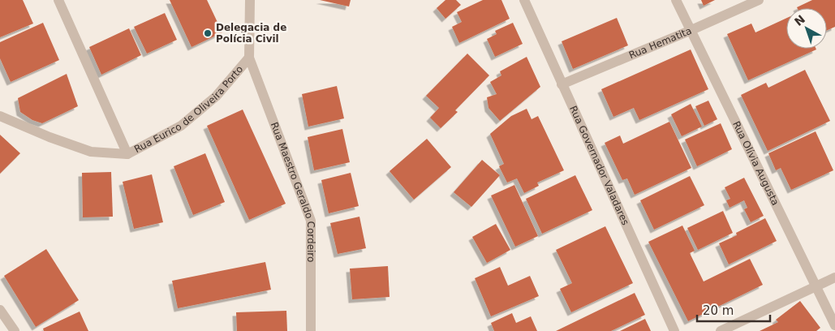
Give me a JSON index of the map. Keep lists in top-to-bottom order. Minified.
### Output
{"streets":{"street":["Rua Hematita","Rua Eurico de Oliveira Porto","Rua Olívia Augusta","Rua Governador Valadares","Rua Maestro Geraldo Cordeiro"]},"crossings":[["Rua Hematita","Rua Olívia Augusta"],["Rua Hematita","Rua Governador Valadares"],["Rua Eurico de Oliveira Porto","Rua Maestro Geraldo Cordeiro"]],"places":["Delegacia de Polícia Civil"],"scale_bar":"20 m","north":"top left"}
